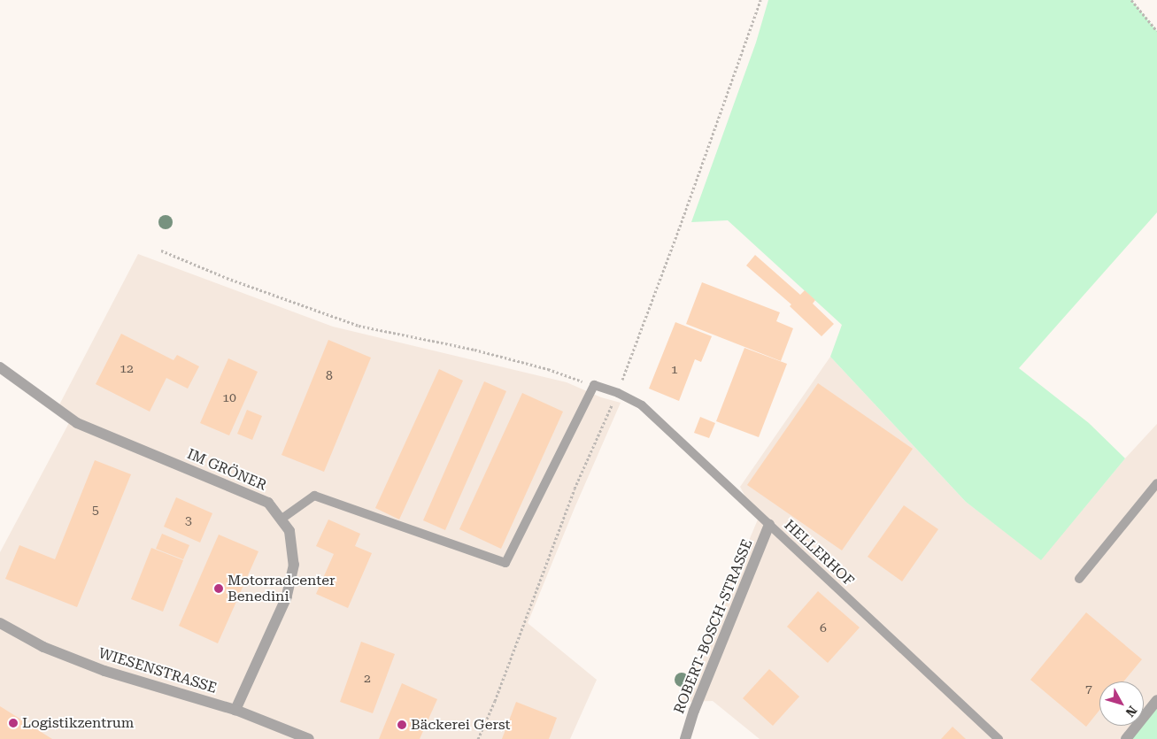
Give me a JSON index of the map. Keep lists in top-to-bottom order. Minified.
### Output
{"streets":{"street":["IM GRÖNER","ROBERT-BOSCH-STRASSE","WIESENSTRASSE"],"lane":["HELLERHOF"]},"crossings":[["IM GRÖNER","WIESENSTRASSE"],["HELLERHOF","ROBERT-BOSCH-STRASSE"]],"places":["Motorradcenter Benedini","Logistikzentrum","Bäckerei Gerst"],"house_numbers":["12","1","8","10","5","3","6","2","7"],"north":"bottom right"}
